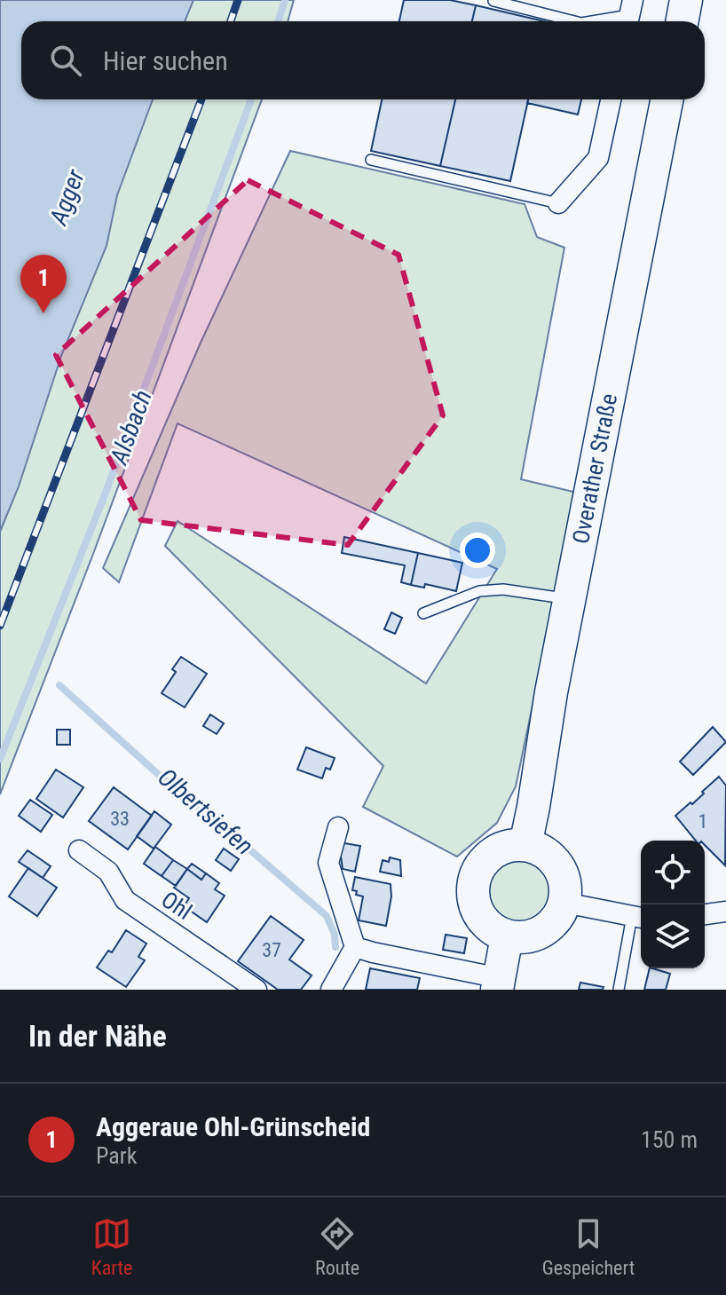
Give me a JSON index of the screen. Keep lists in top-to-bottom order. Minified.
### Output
{"streets":{"main road":["Overather Straße"],"street":["Ohl"]},"water":["Agger","Alsbach","Olbertsiefen"],"house_numbers":["33","1","37"],"page":{"search":"Hier suchen","pins":"1","heading":"In der Nähe","list":[{"mark":"1","name":"Aggeraue Ohl-Grünscheid","note":"Park","value":"150 m"}],"nav":["Karte","Route","Gespeichert"]}}
